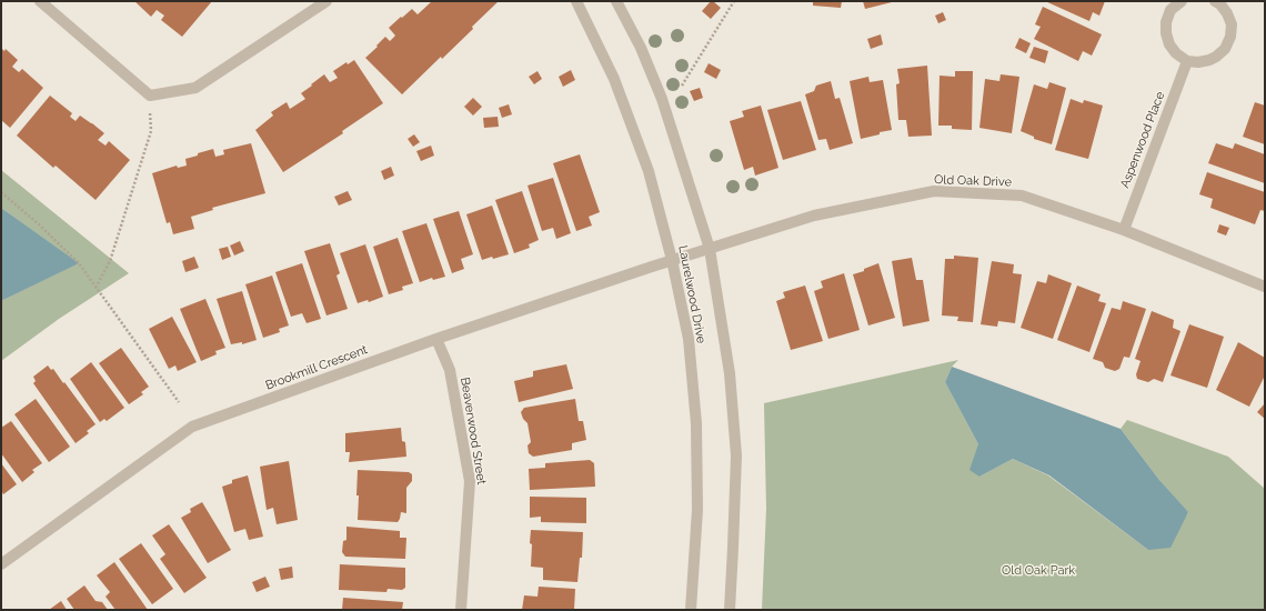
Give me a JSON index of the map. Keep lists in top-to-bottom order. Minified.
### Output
{"streets":{"street":["Aspenwood Place","Old Oak Drive","Laurelwood Drive","Brookmill Crescent","Beaverwood Street"]},"crossings":[["Aspenwood Place","Old Oak Drive"],["Old Oak Drive","Laurelwood Drive"],["Old Oak Drive","Brookmill Crescent"],["Laurelwood Drive","Brookmill Crescent"],["Brookmill Crescent","Beaverwood Street"]],"parks":["Old Oak Park"]}
